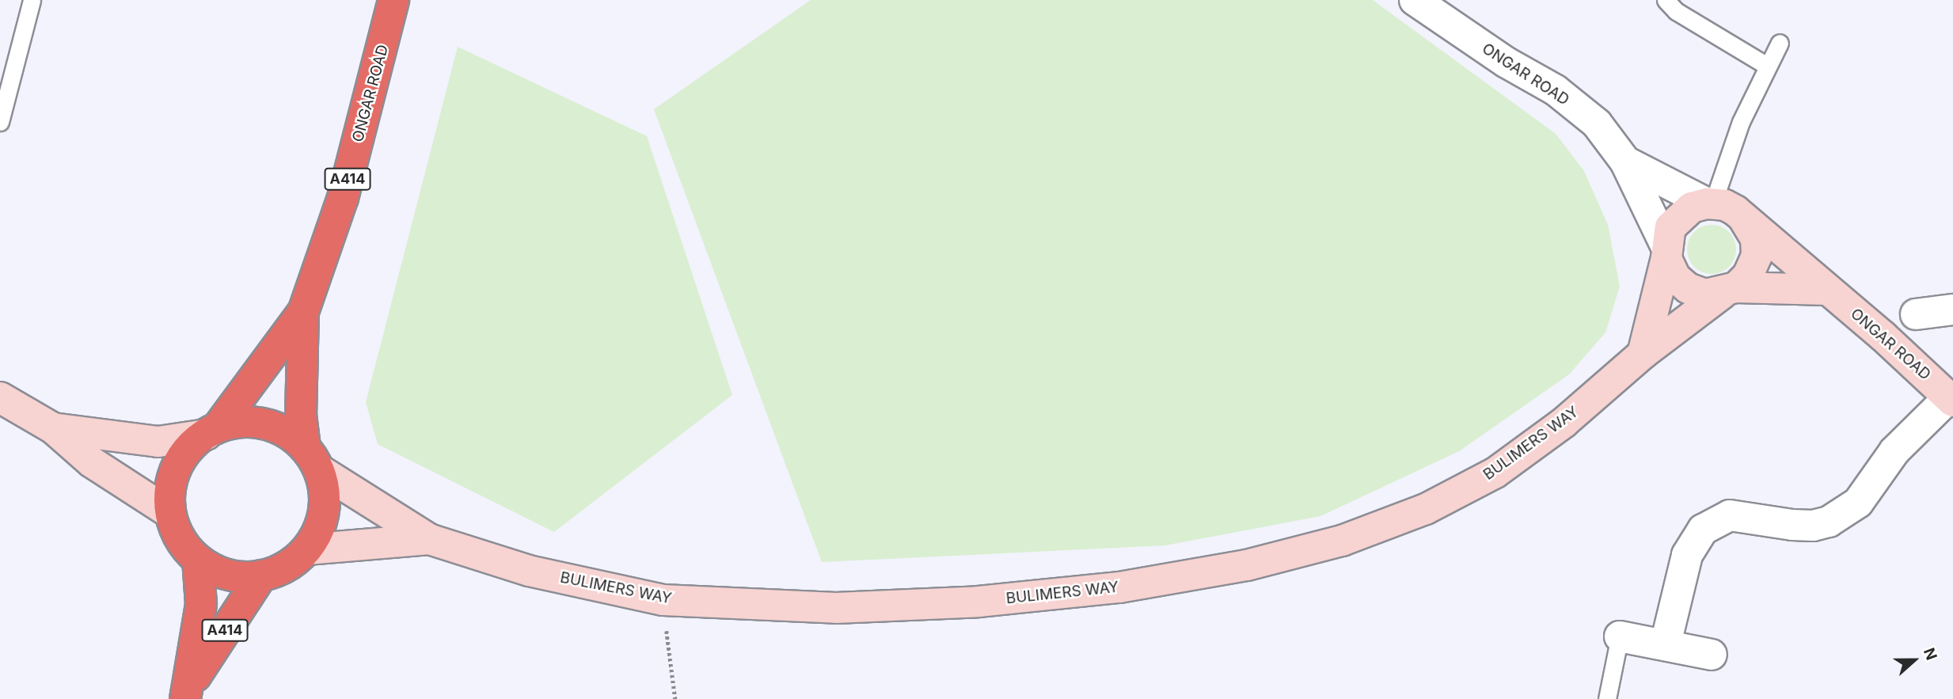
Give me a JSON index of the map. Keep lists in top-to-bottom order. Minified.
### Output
{"streets":{"highway":["ONGAR ROAD","A414"],"street":["BULIMERS WAY"]},"crossings":[["ONGAR ROAD","A414"],["ONGAR ROAD","BULIMERS WAY"],["A414","BULIMERS WAY"]],"north":"right"}
